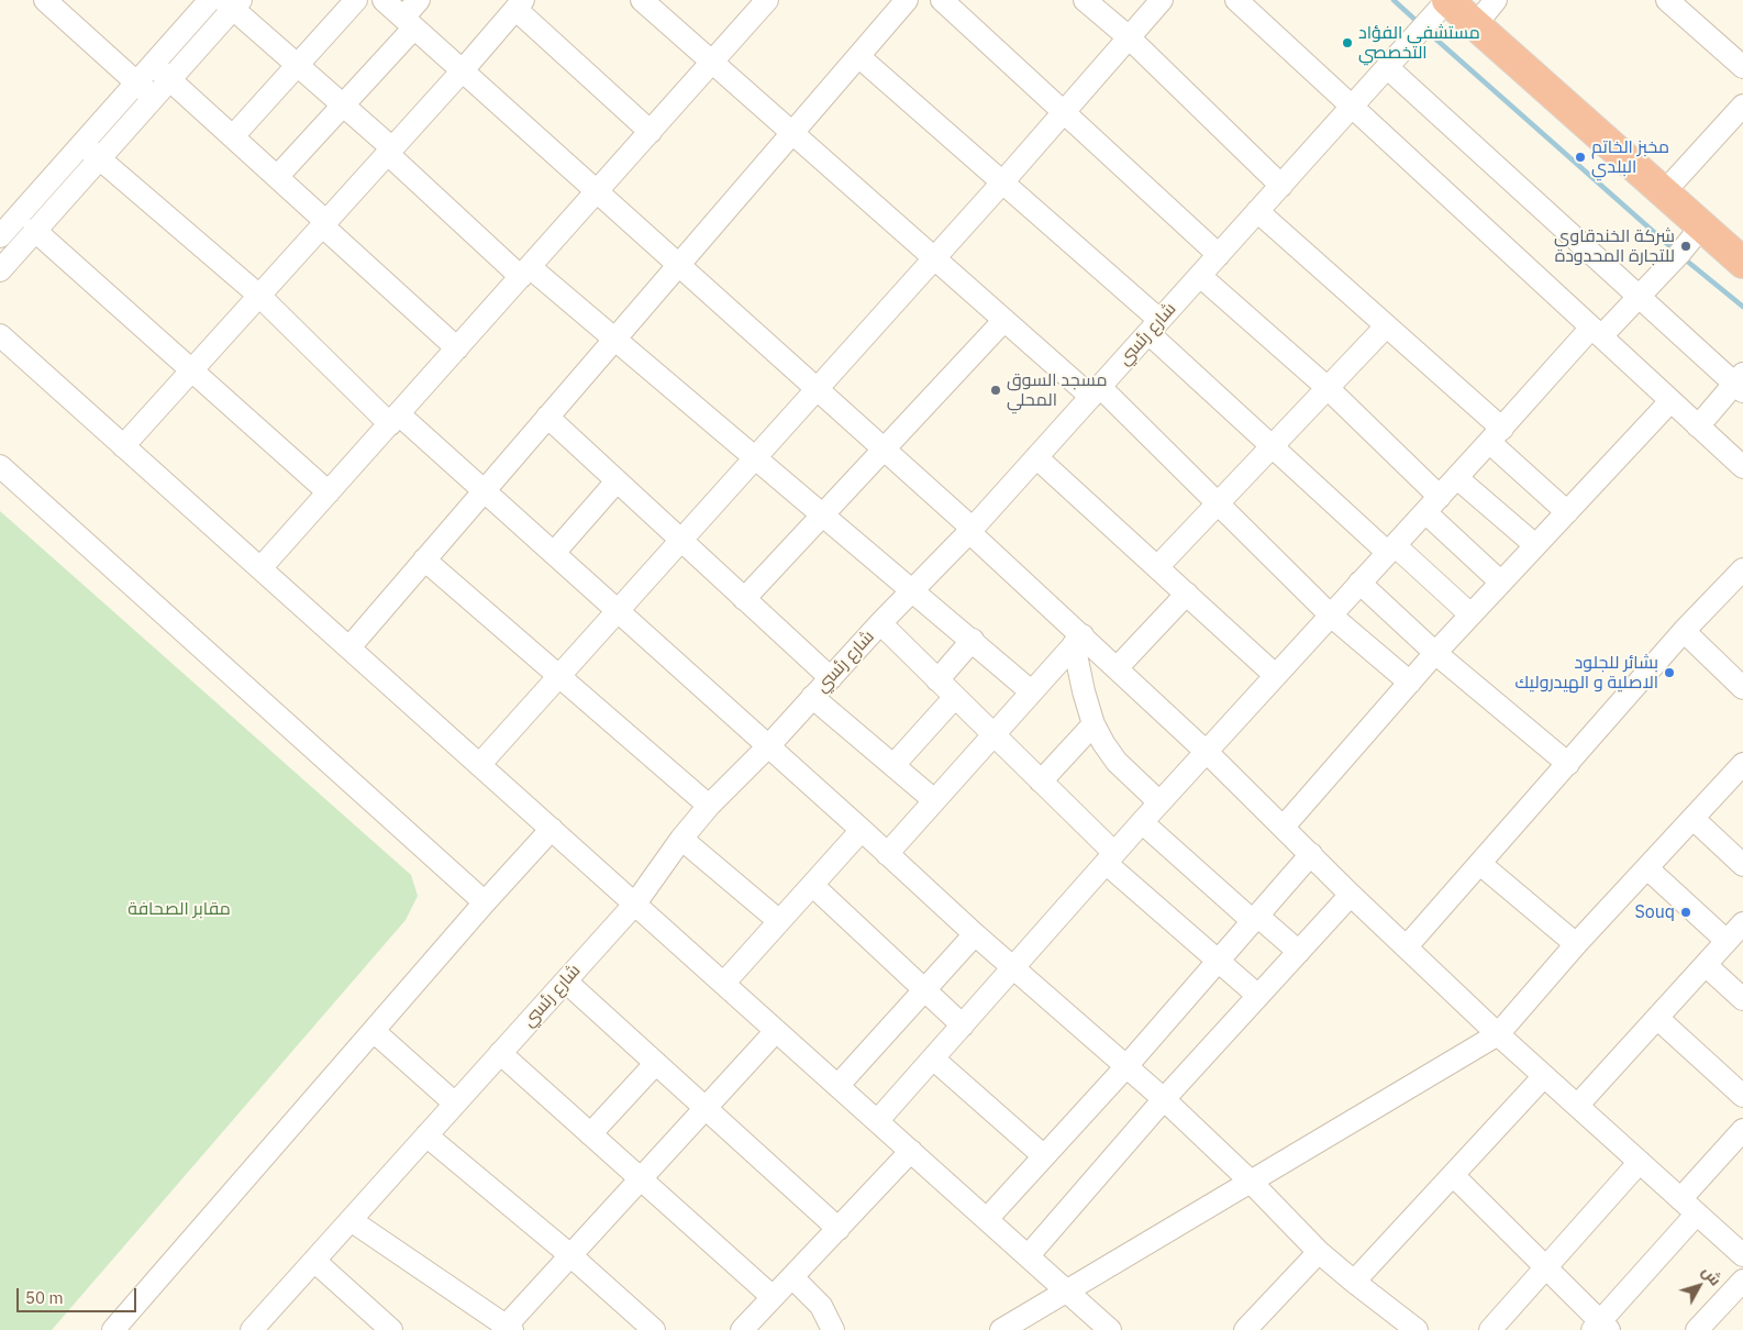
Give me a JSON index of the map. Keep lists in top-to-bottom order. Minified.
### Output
{"streets":{"street":["شارع رئسي"]},"parks":["مقابر الصحافة"],"places":["مستشفى الفؤاد التخصصي","مخبز الخاتم البلدي","شركة الخندقاوي للتجارة المحدودة","مسجد السوق المحلي","بشائر للجلود الاصلية و الهيدروليك","Souq"],"scale_bar":"50 m","north":"top right"}
